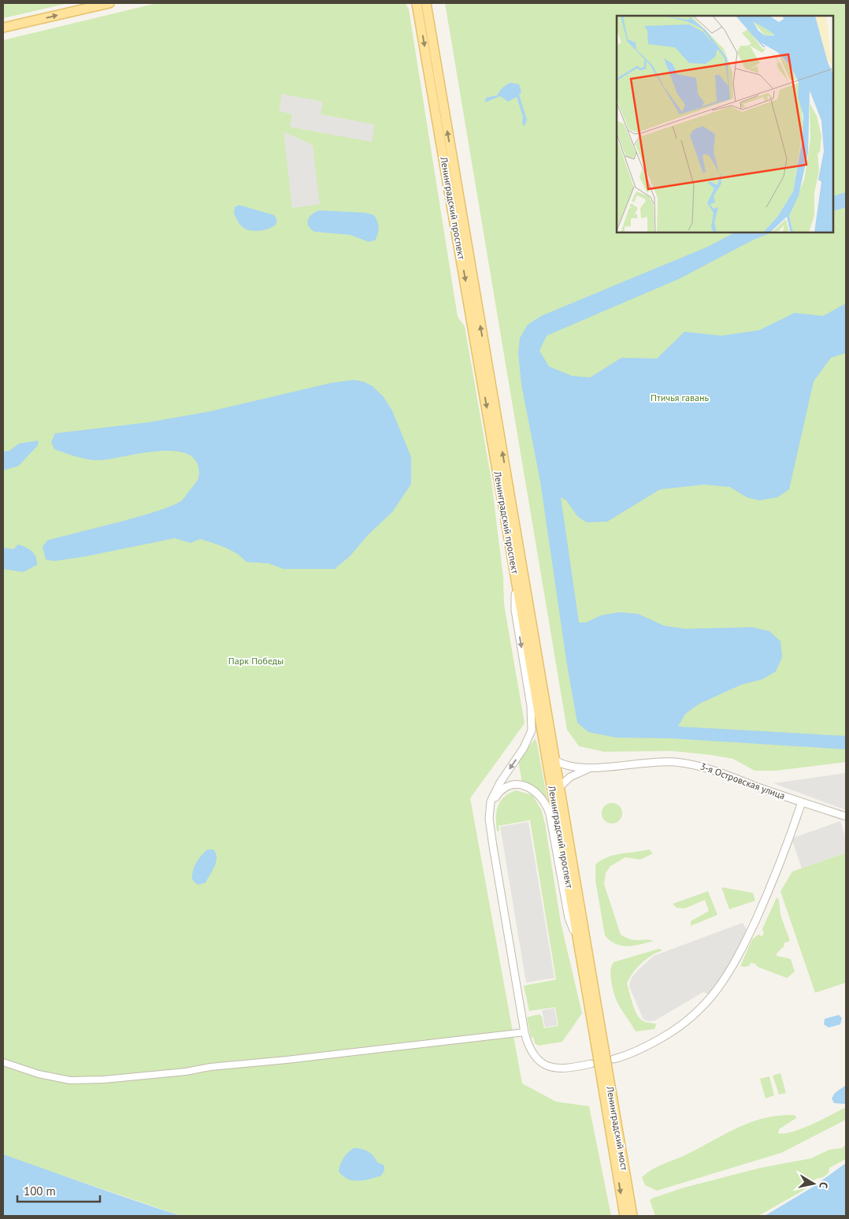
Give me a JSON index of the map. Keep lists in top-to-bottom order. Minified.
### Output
{"streets":{"main road":["Ленинградский проспект","Ленинградский мост"],"street":["3-я Островская улица"]},"crossings":[["Ленинградский проспект","Ленинградский мост"]],"parks":["Птичья гавань","Парк Победы"],"scale_bar":"100 m","north":"right"}
